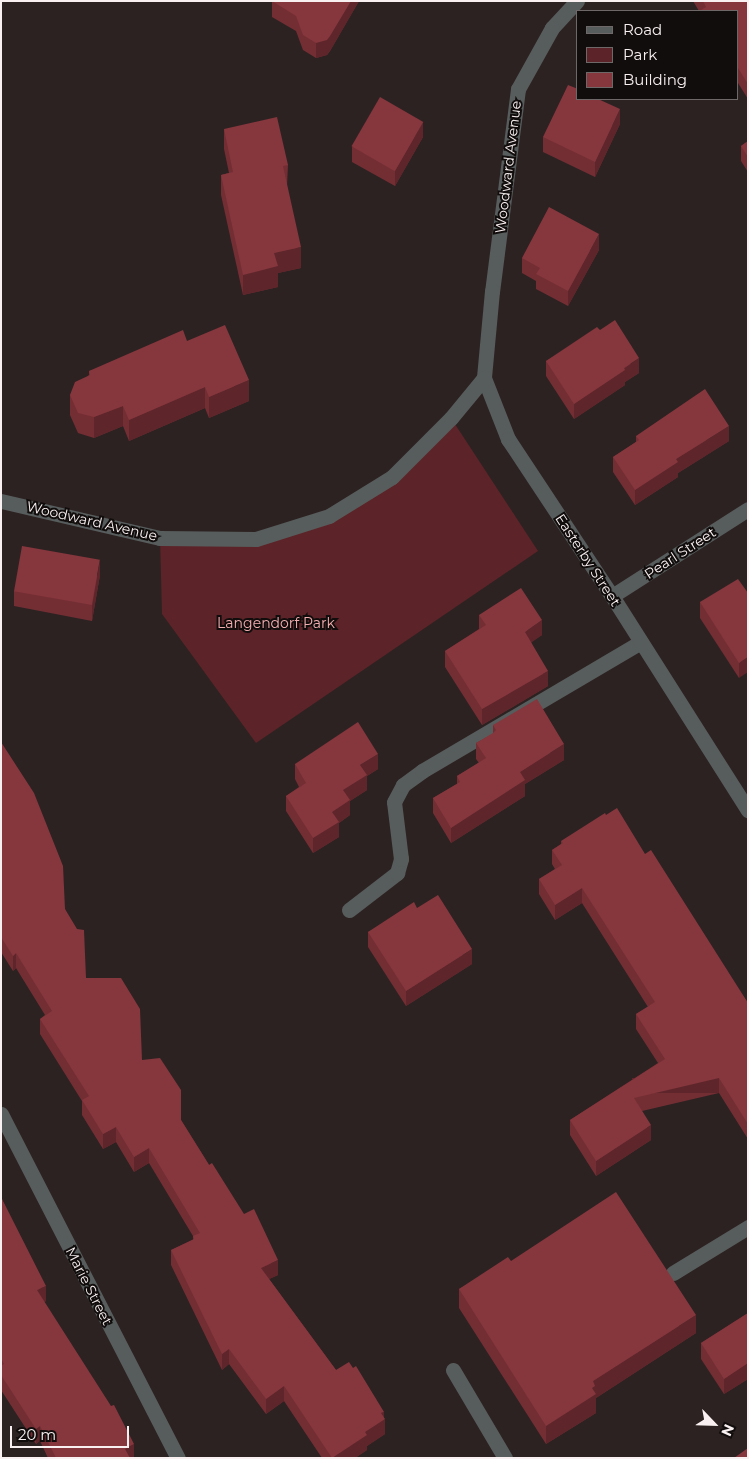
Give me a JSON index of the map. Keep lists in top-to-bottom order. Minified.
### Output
{"streets":{"street":["Woodward Avenue","Pearl Street","Easterby Street","Marie Street"]},"crossings":[["Woodward Avenue","Easterby Street"],["Pearl Street","Easterby Street"]],"parks":["Langendorf Park"],"legend":["Road","Park","Building"],"scale_bar":"20 m","north":"bottom right"}
